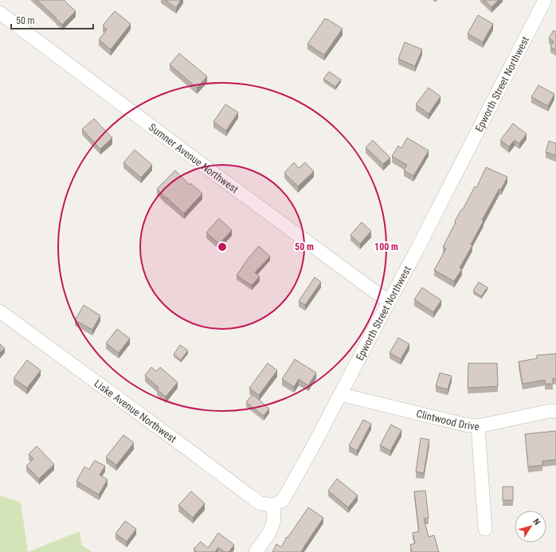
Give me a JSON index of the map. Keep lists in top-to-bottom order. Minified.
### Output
{"streets":{"street":["Epworth Street Northwest","Sumner Avenue Northwest","Liske Avenue Northwest","Clintwood Drive"]},"crossings":[["Epworth Street Northwest","Sumner Avenue Northwest"],["Epworth Street Northwest","Liske Avenue Northwest"],["Epworth Street Northwest","Clintwood Drive"]],"scale_bar":"50 m","north":"top right","rings":["50 m","100 m"]}
